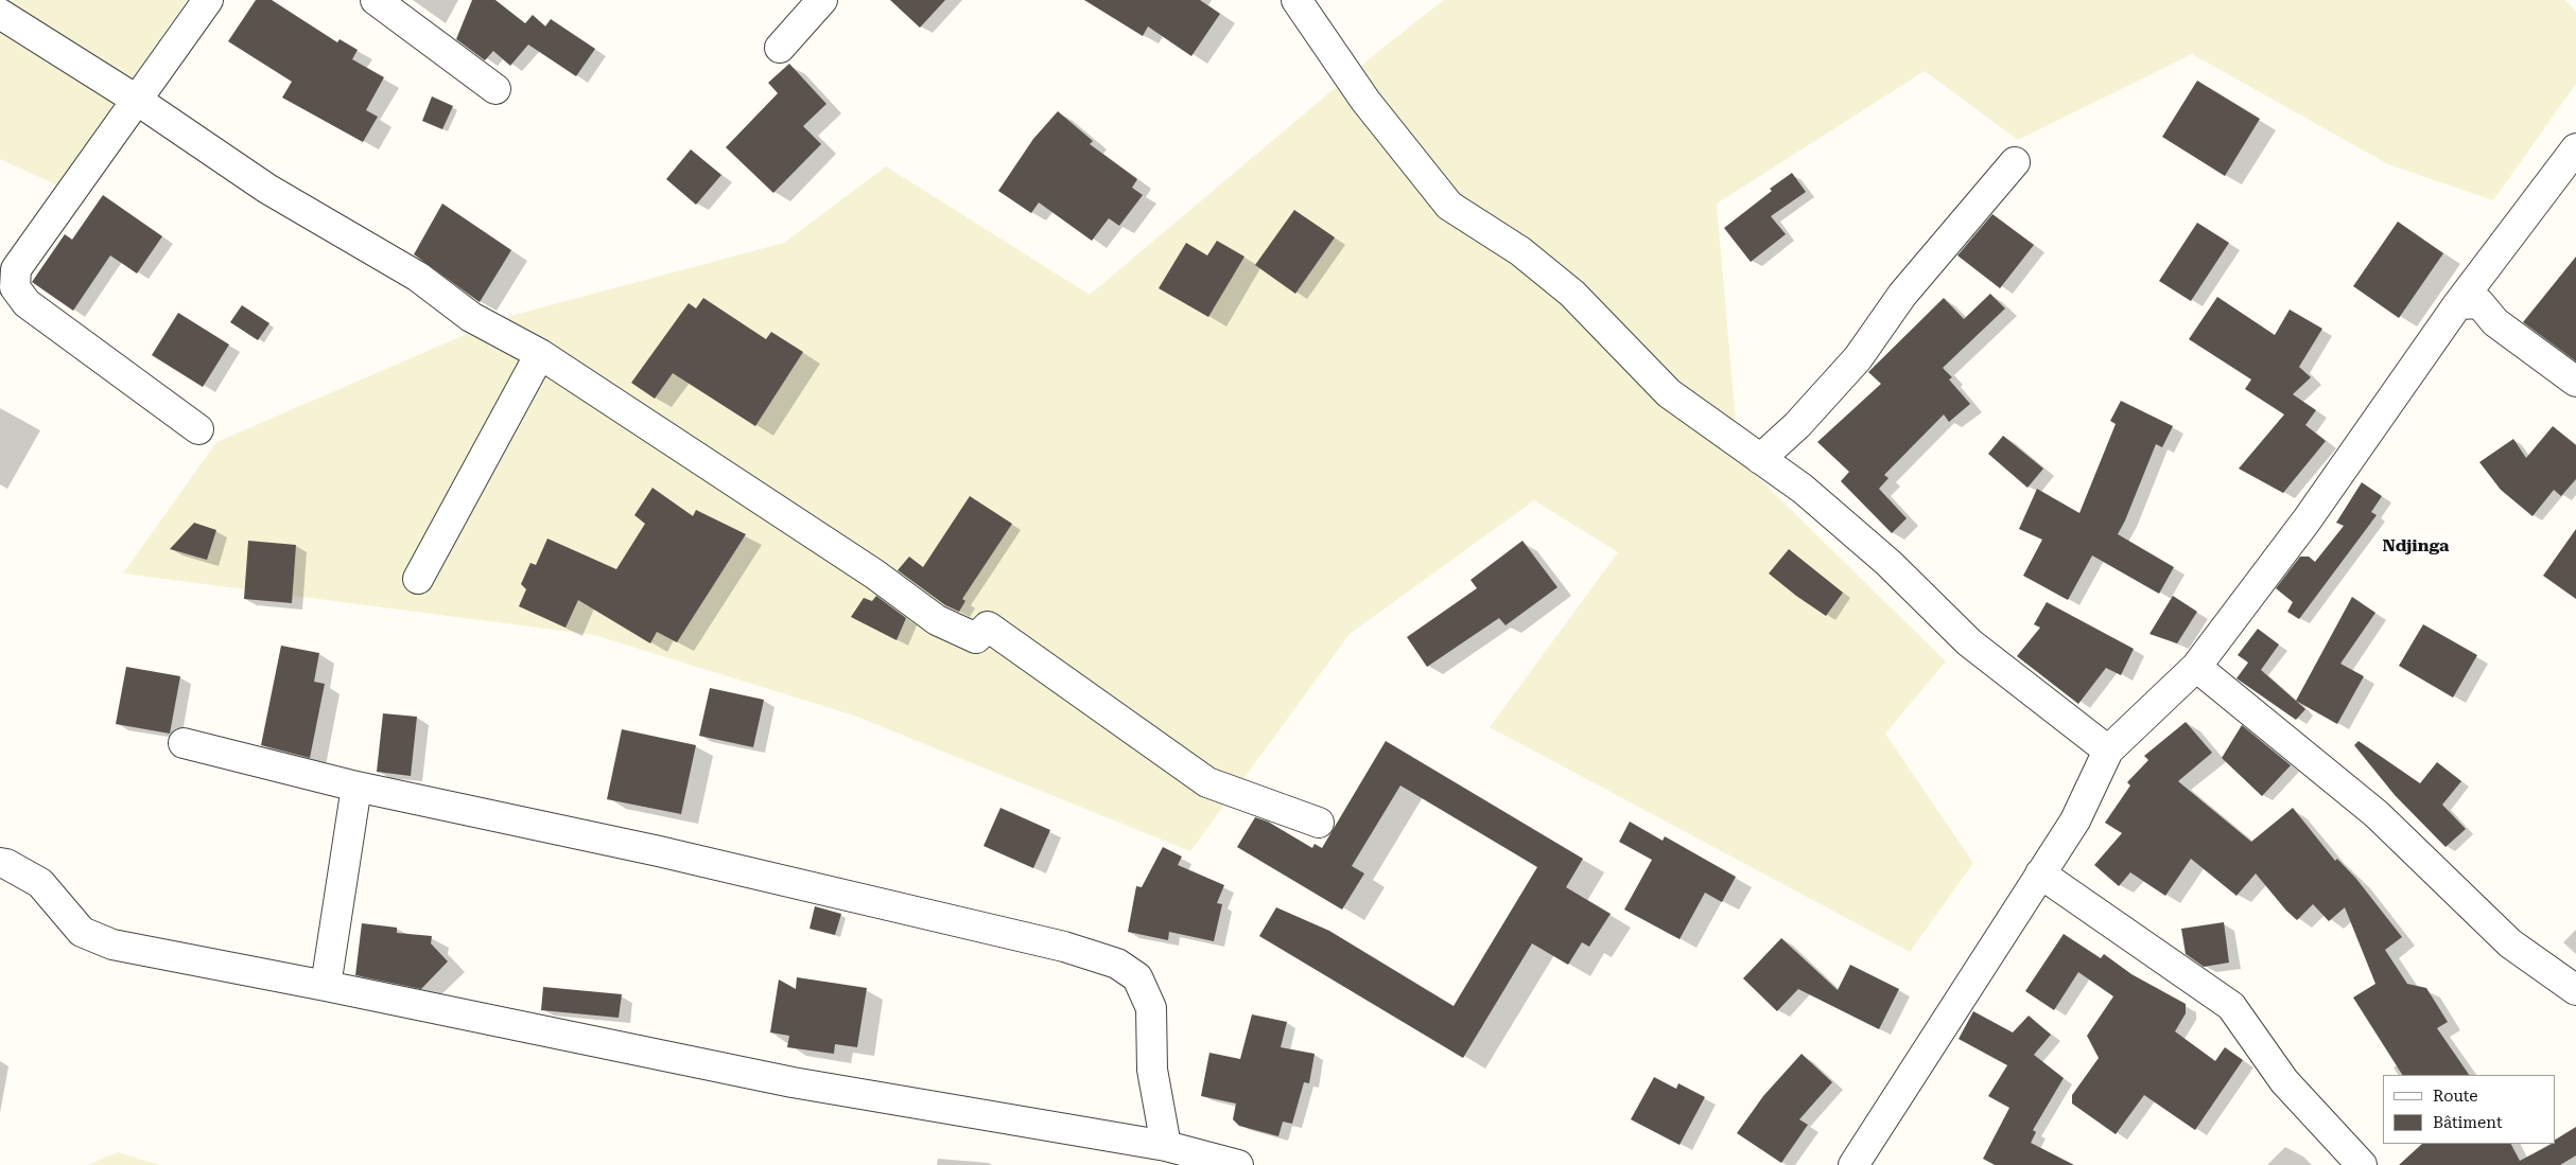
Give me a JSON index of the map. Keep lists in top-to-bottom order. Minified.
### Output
{"districts":["Ndjinga"],"legend":["Route","Bâtiment"]}
